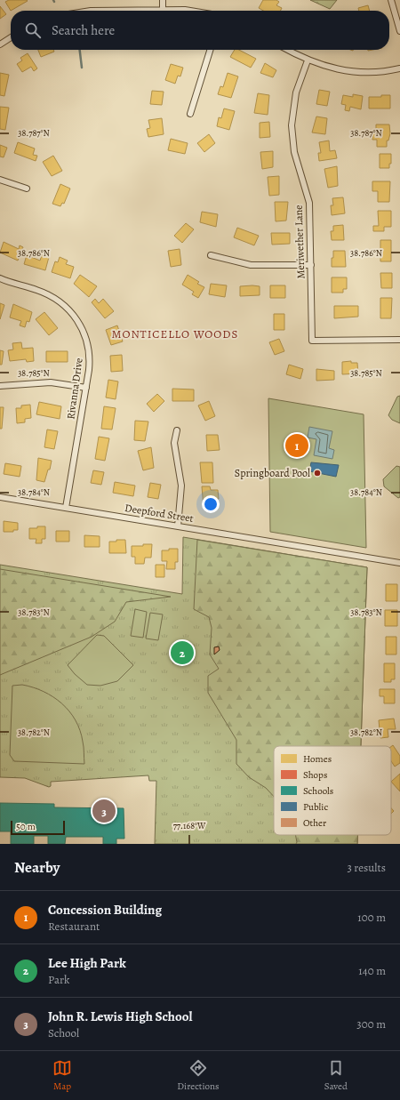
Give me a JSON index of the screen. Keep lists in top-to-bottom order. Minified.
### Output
{"streets":{"street":["Meriwether Lane","Rivanna Drive","Deepford Street"]},"crossings":[["Rivanna Drive","Deepford Street"]],"districts":["MONTICELLO WOODS"],"places":["Springboard Pool"],"legend":["Homes","Shops","Schools","Public","Other"],"scale_bar":"50 m","page":{"search":"Search here","pins":["1","2","3"],"scale":"50 m","heading":["Nearby","3 results"],"list":[{"mark":"1","name":"Concession Building","note":"Restaurant","value":"100 m"},{"mark":"2","name":"Lee High Park","note":"Park","value":"140 m"},{"mark":"3","name":"John R. Lewis High School","note":"School","value":"300 m"}],"nav":["Map","Directions","Saved"]},"coordinates":["38.787°N","38.786°N","38.785°N","38.784°N","38.783°N","38.782°N","77.168°W"]}
